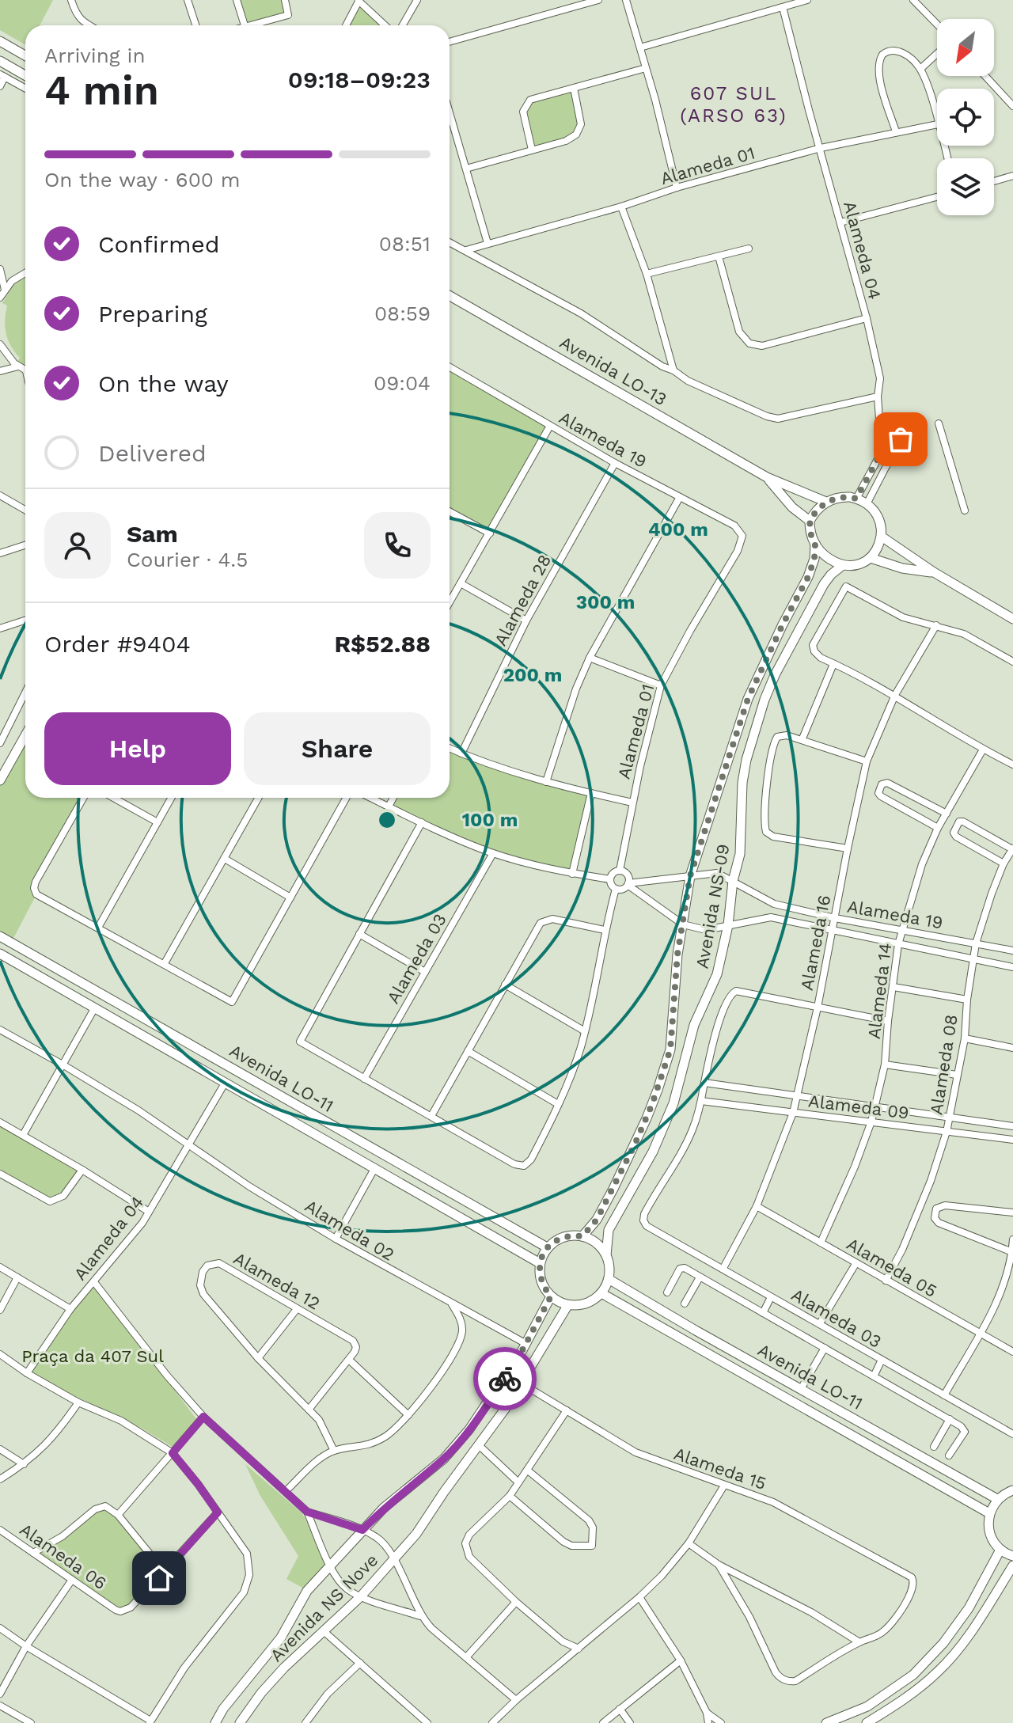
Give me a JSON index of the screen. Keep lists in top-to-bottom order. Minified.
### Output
{"streets":{"street":["Alameda 01","Alameda 04","Avenida LO-13","Alameda 19","Alameda 28","Avenida NS-09","Alameda 16","Alameda 03","Alameda 14","Alameda 08","Avenida LO-11","Alameda 09","Alameda 02","Alameda 05","Alameda 12","Alameda 15","Alameda 06","Avenida NS Nove"]},"crossings":[["Alameda 01","Alameda 04"],["Alameda 01","Alameda 19"],["Alameda 04","Avenida LO-11"],["Alameda 04","Alameda 02"],["Avenida LO-13","Avenida NS-09"],["Alameda 19","Alameda 28"],["Alameda 19","Avenida NS-09"],["Alameda 19","Alameda 16"],["Alameda 19","Alameda 14"],["Alameda 19","Alameda 08"],["Avenida NS-09","Avenida LO-11"],["Avenida NS-09","Avenida NS Nove"],["Alameda 16","Alameda 03"],["Alameda 16","Alameda 09"],["Alameda 16","Alameda 05"],["Alameda 03","Alameda 09"],["Alameda 14","Alameda 09"],["Alameda 14","Alameda 05"],["Alameda 08","Alameda 09"],["Alameda 08","Alameda 05"],["Avenida LO-11","Avenida NS Nove"],["Alameda 15","Avenida NS Nove"]],"districts":["607 SUL (ARSO 63)"],"parks":["Praça da 407 Sul"],"north":"bottom left","page":{"heading":["4 min","Arriving in","09:18–09:23"],"panel":["Sam","Courier · 4.5","Order #9404","R$52.88"],"bar":"On the way · 600 m","list":[["Confirmed","08:51"],["Preparing","08:59"],["On the way","09:04"],"Delivered"],"buttons":["Help","Share"]},"rings":["400 m","300 m","200 m","100 m"]}
